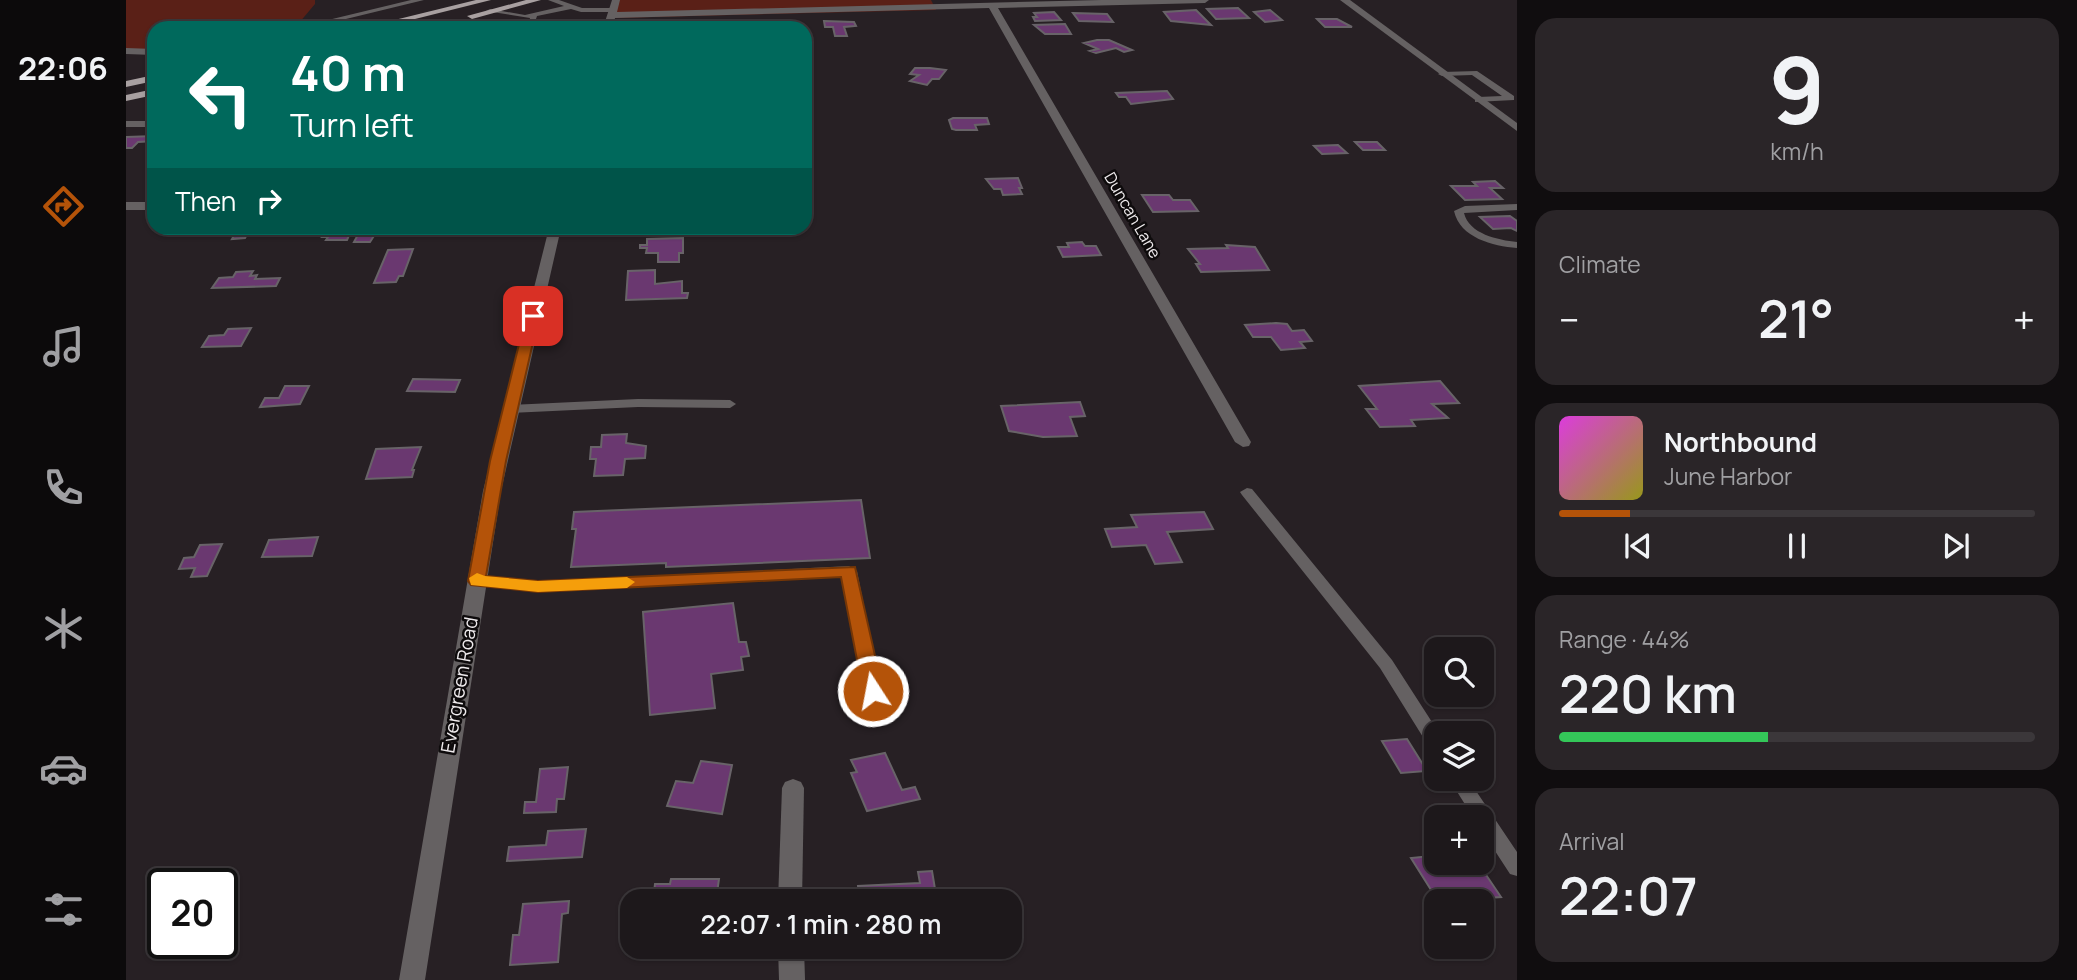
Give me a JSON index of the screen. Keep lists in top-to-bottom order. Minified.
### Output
{"streets":{"street":["Duncan Lane","Evergreen Road"]},"page":{"tabs":"22:06","tile":[["9","km/h"],"Climate",["Range · 44%","220 km"],["Arrival","22:07"]],"turn":["40 m","Turn left"],"then":"Then","heat":["−","21°","+"],"song":["Northbound","June Harbor"],"map_buttons":["+","−"],"limit":"20","trip":"22:07 · 1 min · 280 m"}}
